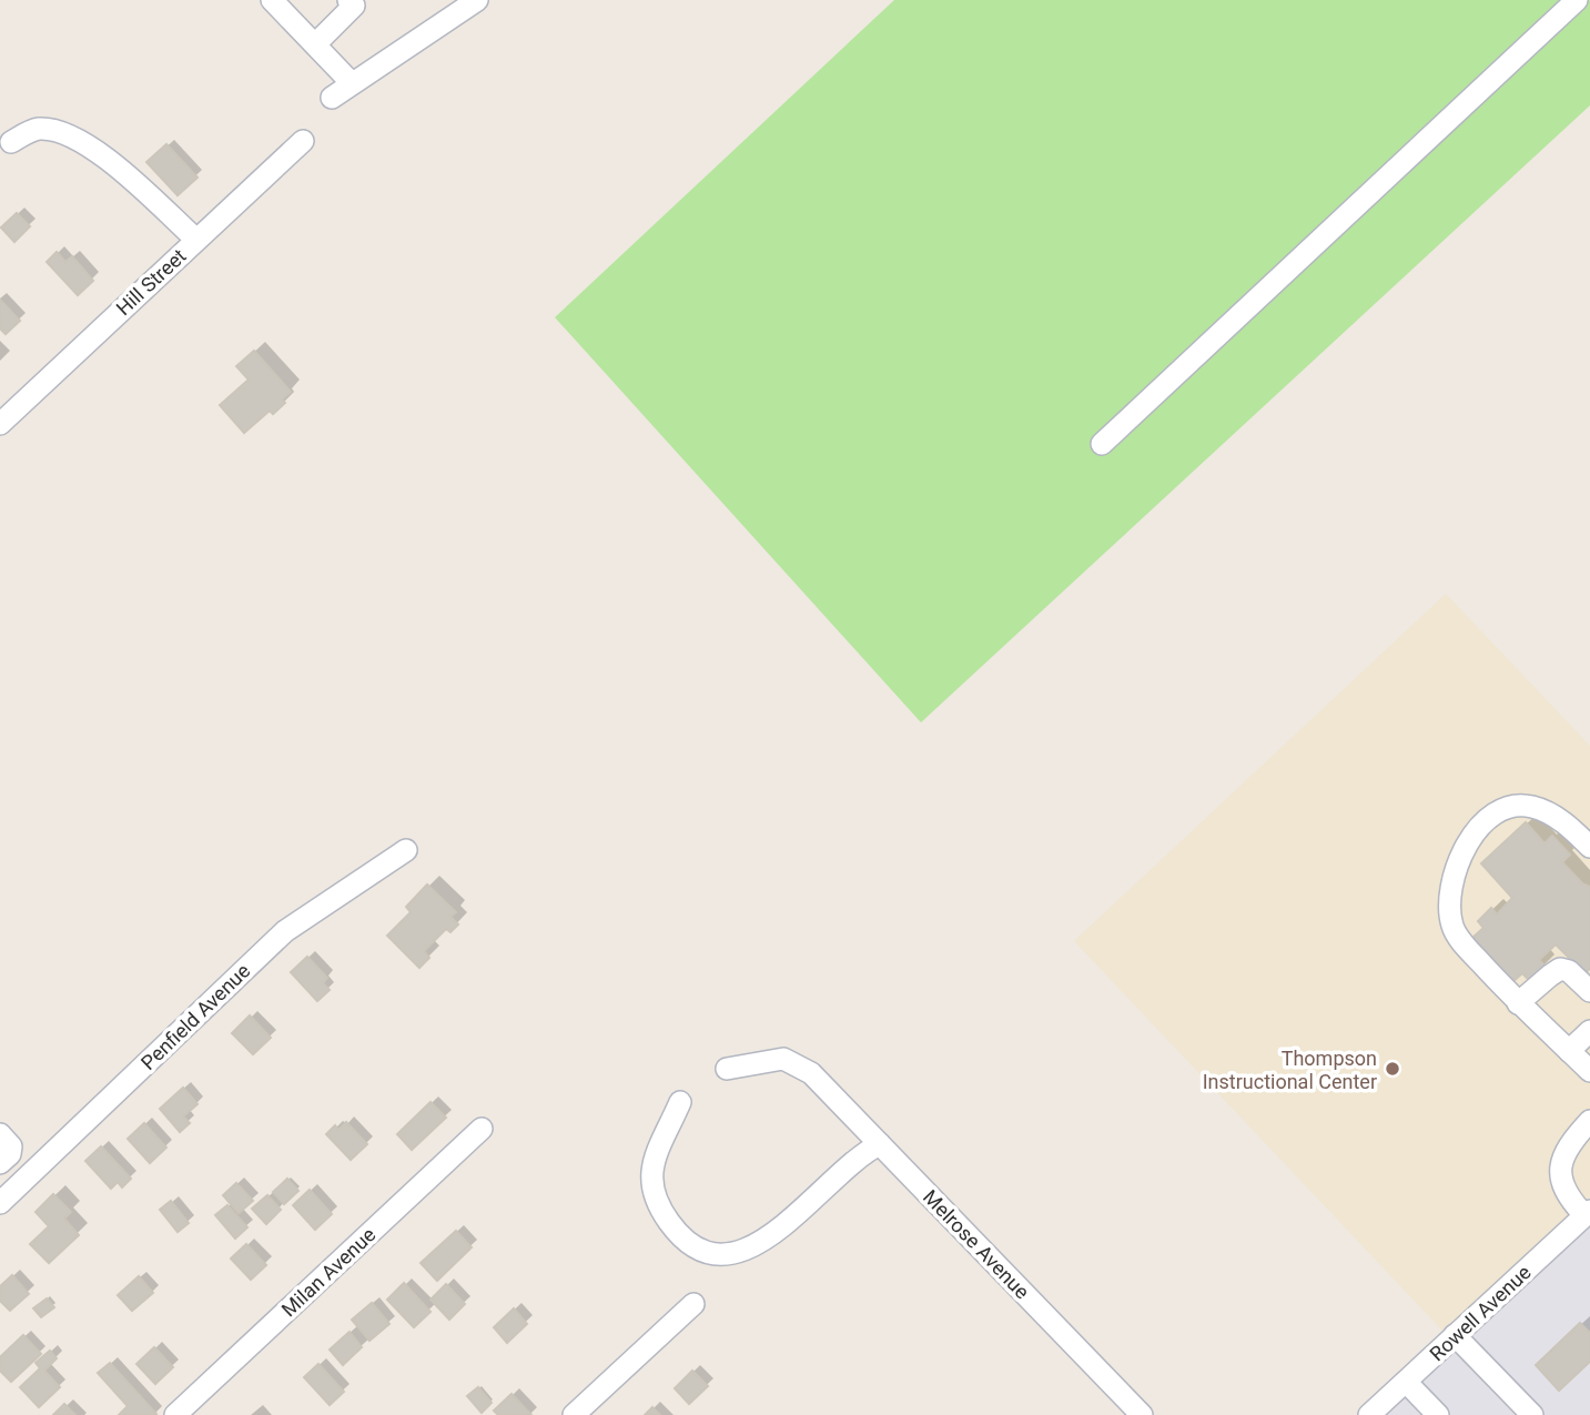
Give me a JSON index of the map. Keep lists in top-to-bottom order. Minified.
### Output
{"streets":{"street":["Hill Street","Penfield Avenue","Melrose Avenue","Milan Avenue","Rowell Avenue"]},"places":["Thompson Instructional Center"]}
